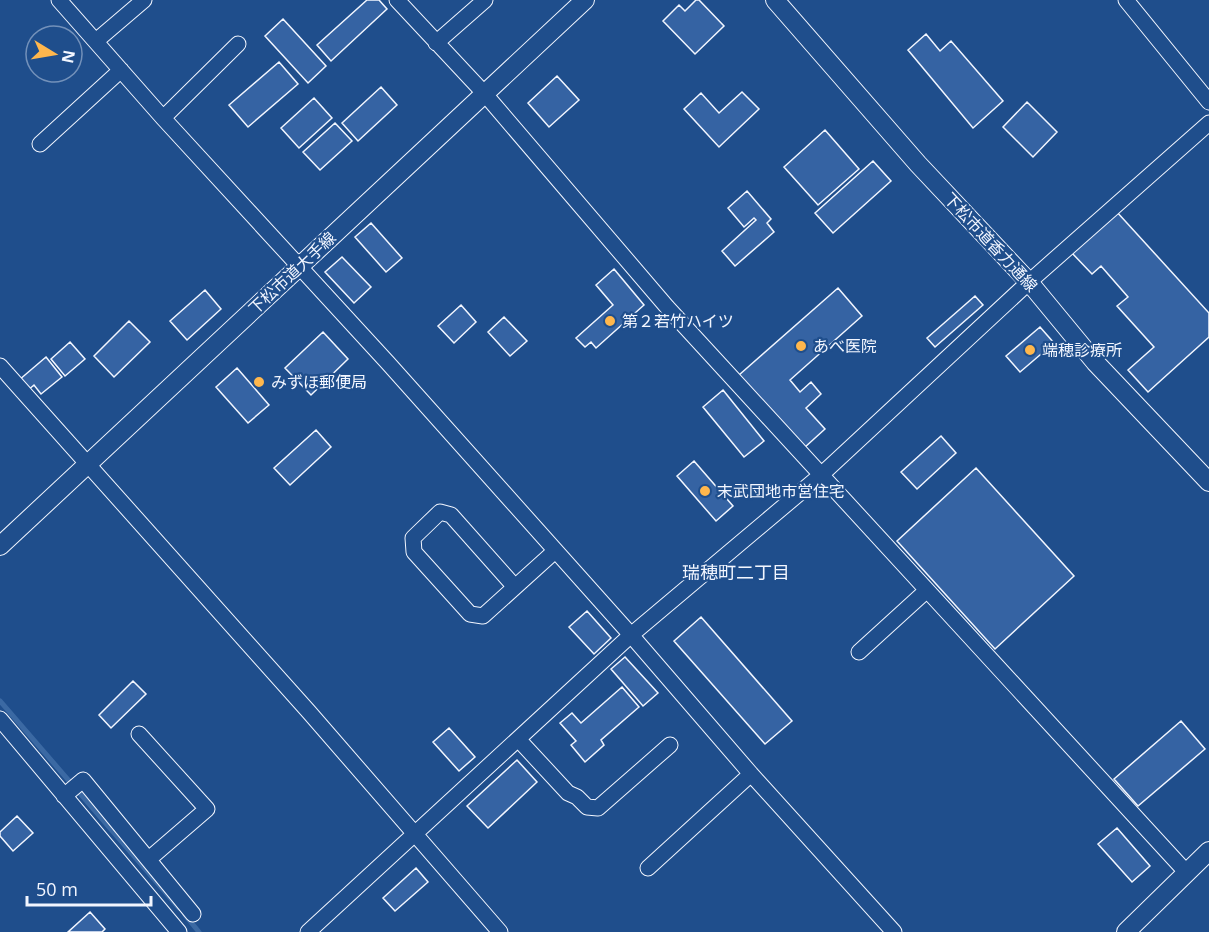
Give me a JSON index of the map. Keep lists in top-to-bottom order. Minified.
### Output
{"streets":{"street":["下松市道香力通線","下松市道大手線"]},"districts":["瑞穂町二丁目"],"places":["第２若竹ハイツ","あべ医院","端穂診療所","みずほ郵便局","末武団地市営住宅"],"scale_bar":"50 m","north":"right"}
